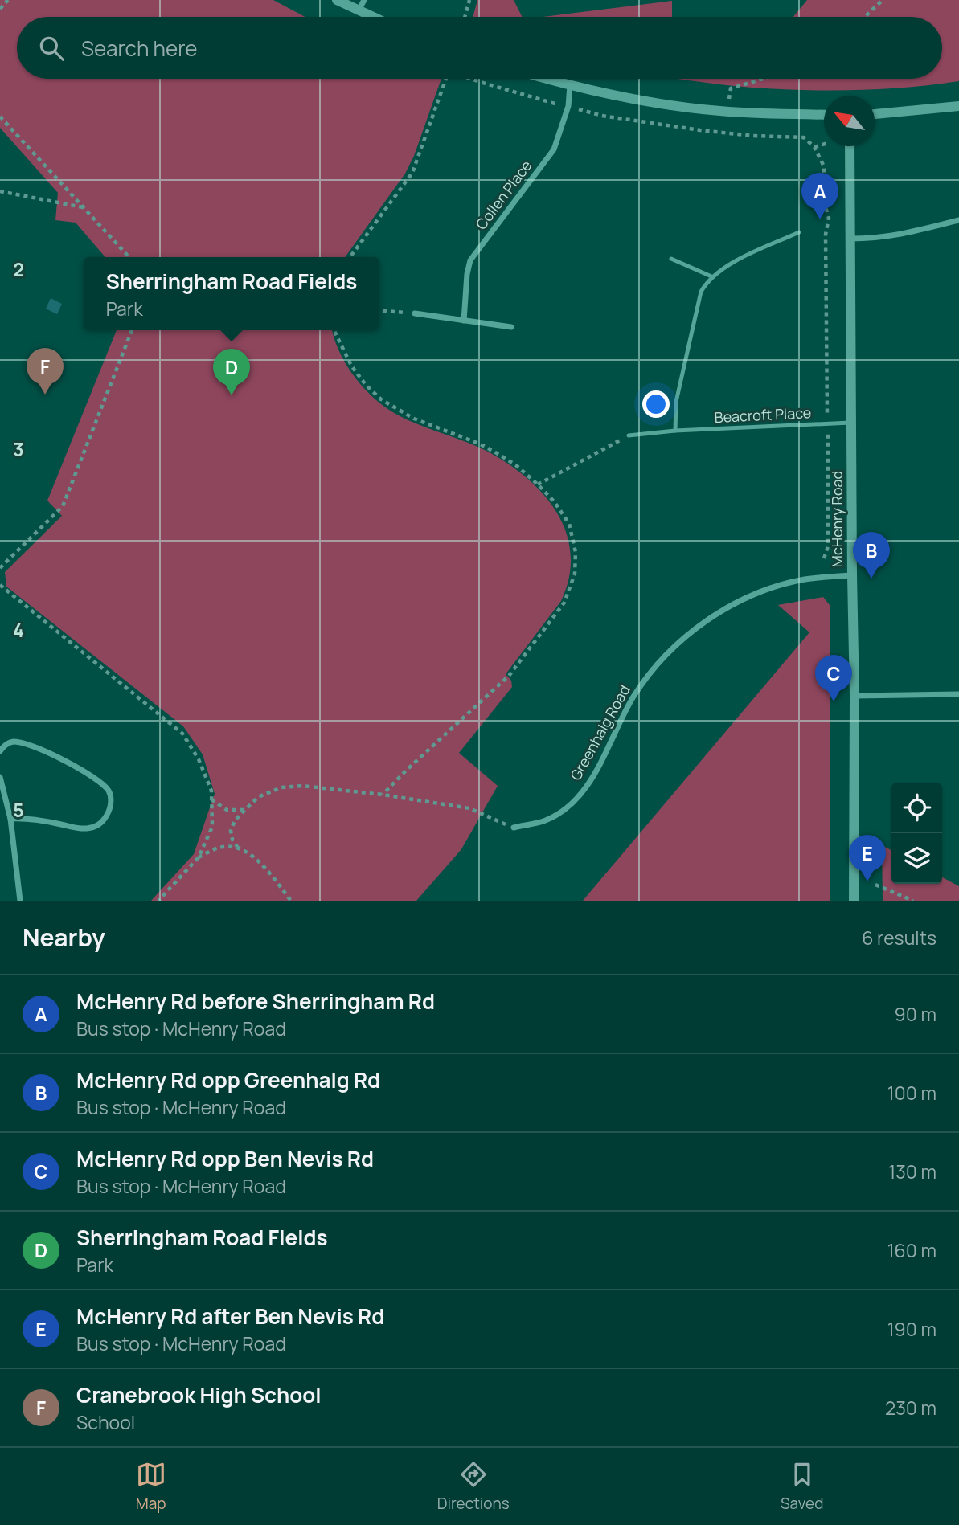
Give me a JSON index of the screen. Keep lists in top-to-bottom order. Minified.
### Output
{"streets":{"street":["Collen Place","McHenry Road","Greenhalg Road"],"lane":["Beacroft Place"]},"crossings":[["Beacroft Place","McHenry Road"],["McHenry Road","Greenhalg Road"]],"north":"top left","page":{"search":"Search here","pins":["A","F","D","B","C","E"],"popup":["Sherringham Road Fields","Park"],"heading":["Nearby","6 results"],"list":[{"mark":"A","name":"McHenry Rd before Sherringham Rd","note":"Bus stop · McHenry Road","value":"90 m"},{"mark":"B","name":"McHenry Rd opp Greenhalg Rd","note":"Bus stop · McHenry Road","value":"100 m"},{"mark":"C","name":"McHenry Rd opp Ben Nevis Rd","note":"Bus stop · McHenry Road","value":"130 m"},{"mark":"D","name":"Sherringham Road Fields","note":"Park","value":"160 m"},{"mark":"E","name":"McHenry Rd after Ben Nevis Rd","note":"Bus stop · McHenry Road","value":"190 m"},{"mark":"F","name":"Cranebrook High School","note":"School","value":"230 m"}],"nav":["Map","Directions","Saved"]},"grid":{"rows":["2","3","4","5"]}}
